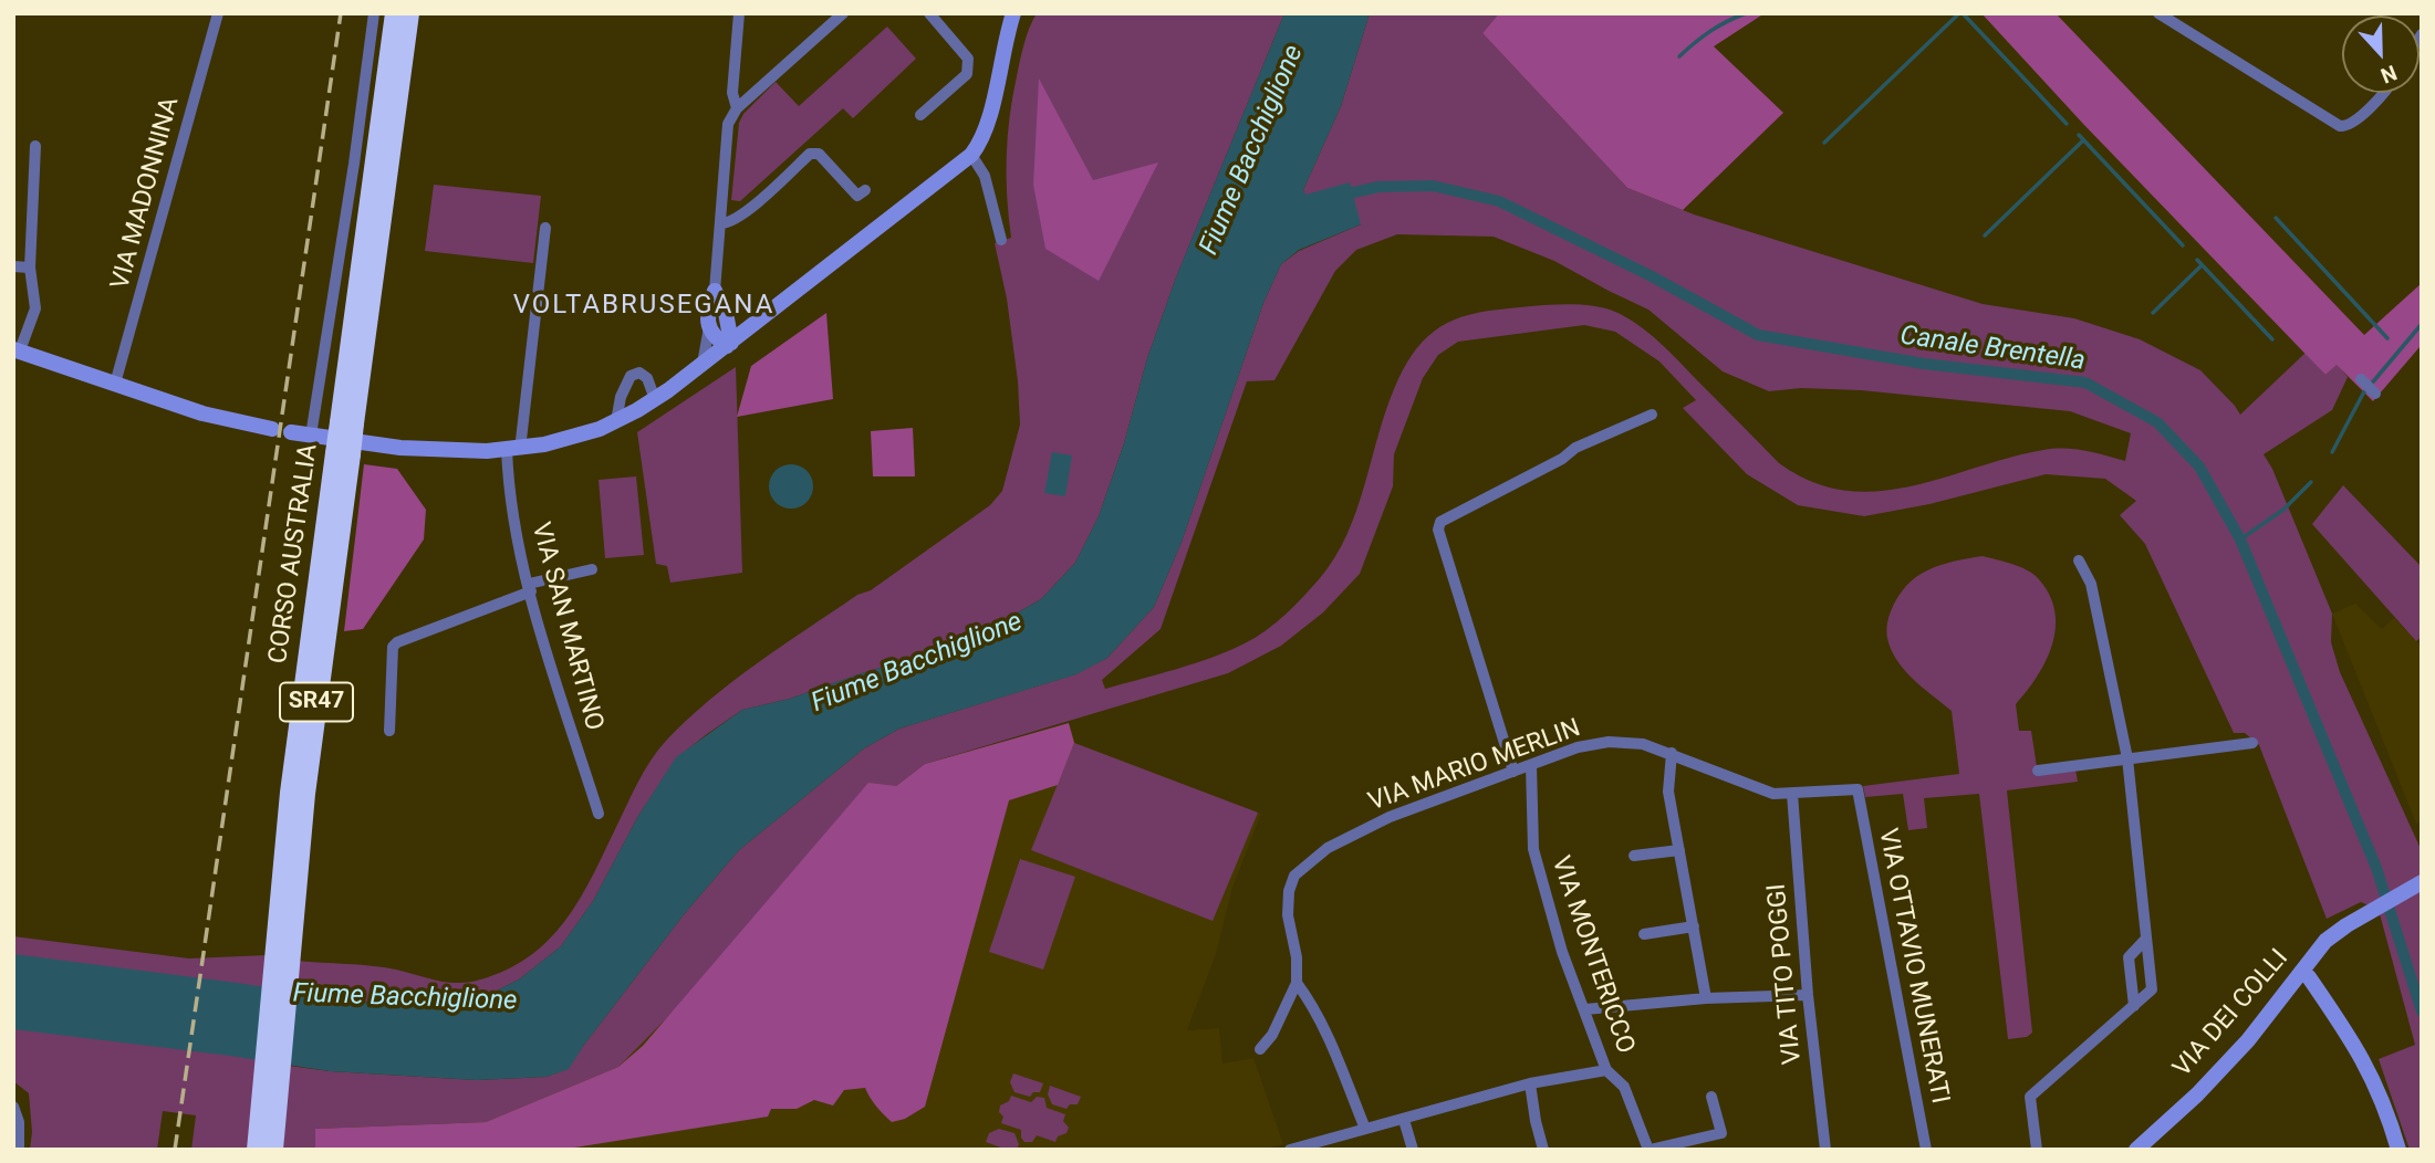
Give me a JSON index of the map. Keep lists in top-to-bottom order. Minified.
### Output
{"streets":{"highway":["CORSO AUSTRALIA","SR47"],"street":["VIA MADONNINA","VIA SAN MARTINO","VIA MARIO MERLIN","VIA MONTERICCO","VIA OTTAVIO MUNERATI","VIA TITO POGGI","VIA DEI COLLI"]},"crossings":[["VIA MARIO MERLIN","VIA MONTERICCO"],["VIA MARIO MERLIN","VIA OTTAVIO MUNERATI"],["VIA MARIO MERLIN","VIA TITO POGGI"]],"districts":["VOLTABRUSEGANA"],"water":["Fiume Bacchiglione","Canale Brentella"],"north":"bottom"}
